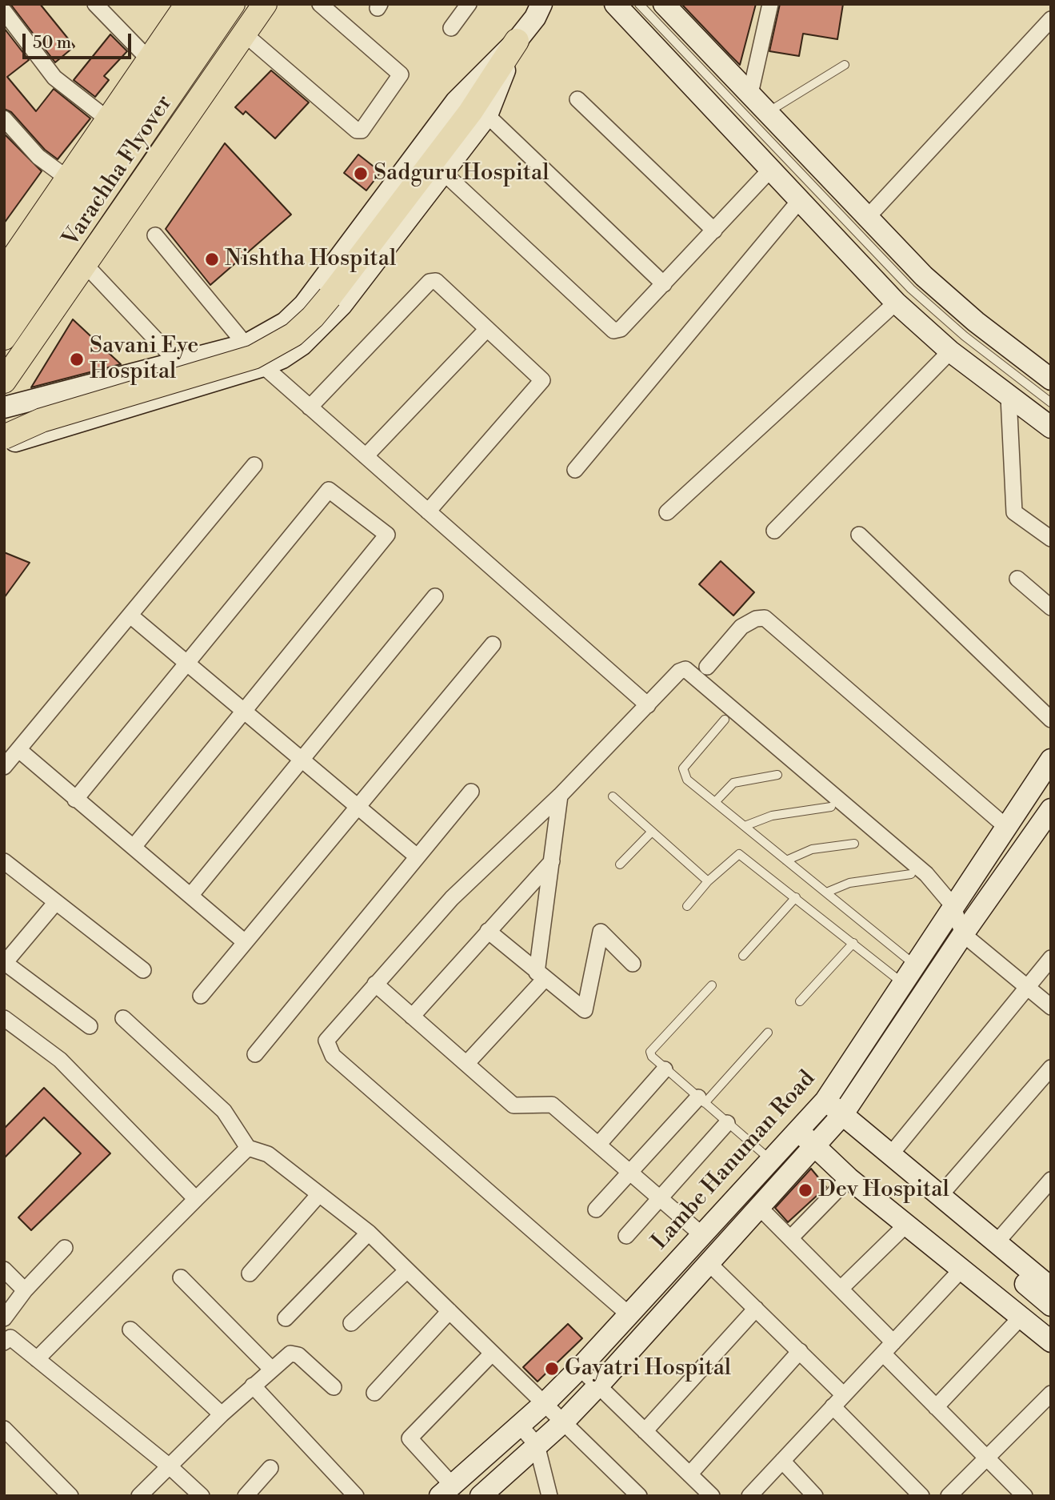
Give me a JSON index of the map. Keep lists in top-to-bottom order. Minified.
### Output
{"streets":{"main road":["Varachha Flyover","Lambe Hanuman Road"]},"places":["Sadguru Hospital","Nishtha Hospital","Savani Eye Hospital","Dev Hospital","Gayatri Hospital"],"scale_bar":"50 m"}
